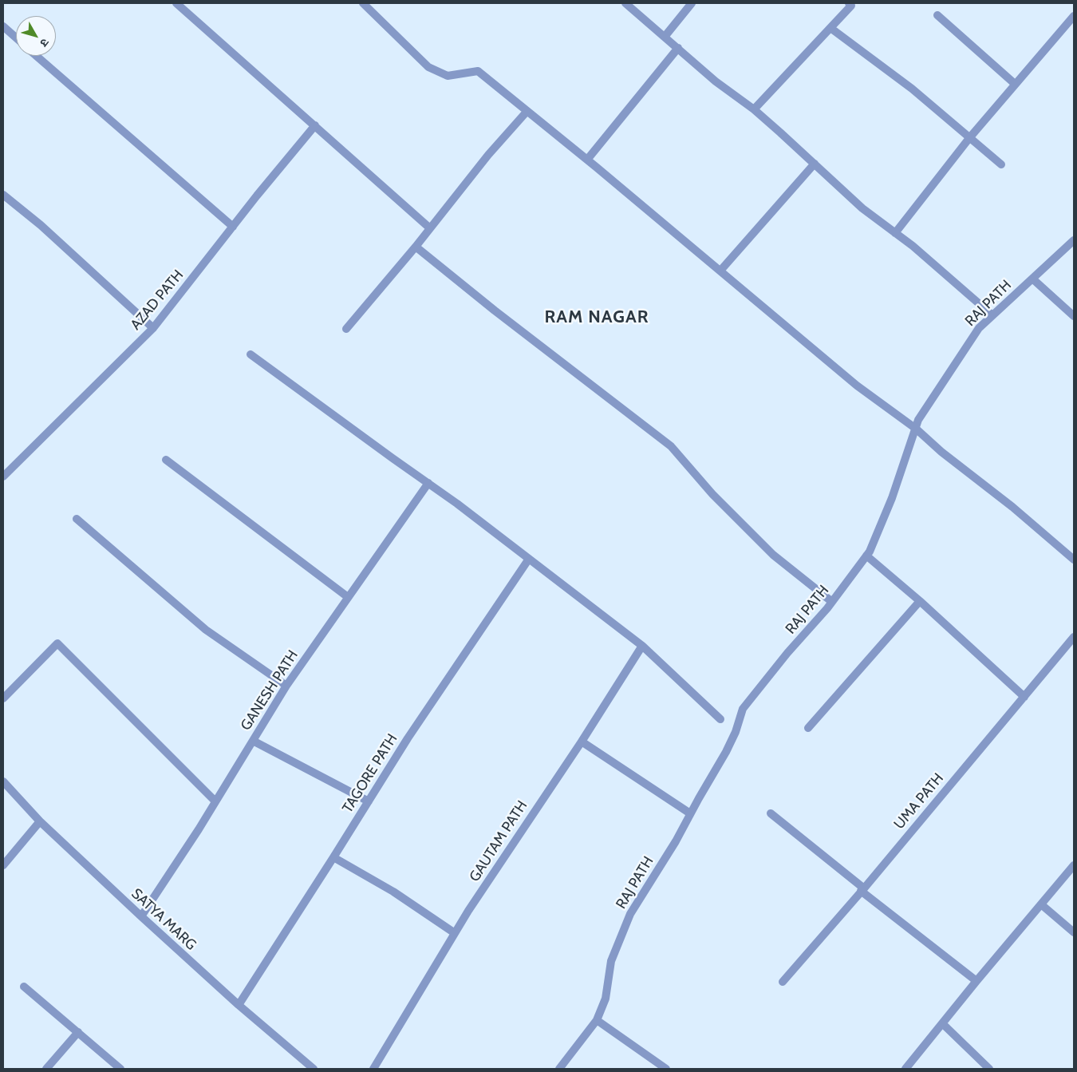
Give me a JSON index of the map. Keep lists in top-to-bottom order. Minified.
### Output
{"streets":{"street":["AZAD PATH","RAJ PATH","GANESH PATH","TAGORE PATH","UMA PATH","GAUTAM PATH","SATYA MARG"]},"crossings":[["GANESH PATH","SATYA MARG"],["TAGORE PATH","SATYA MARG"]],"districts":["RAM NAGAR"],"north":"bottom right"}
